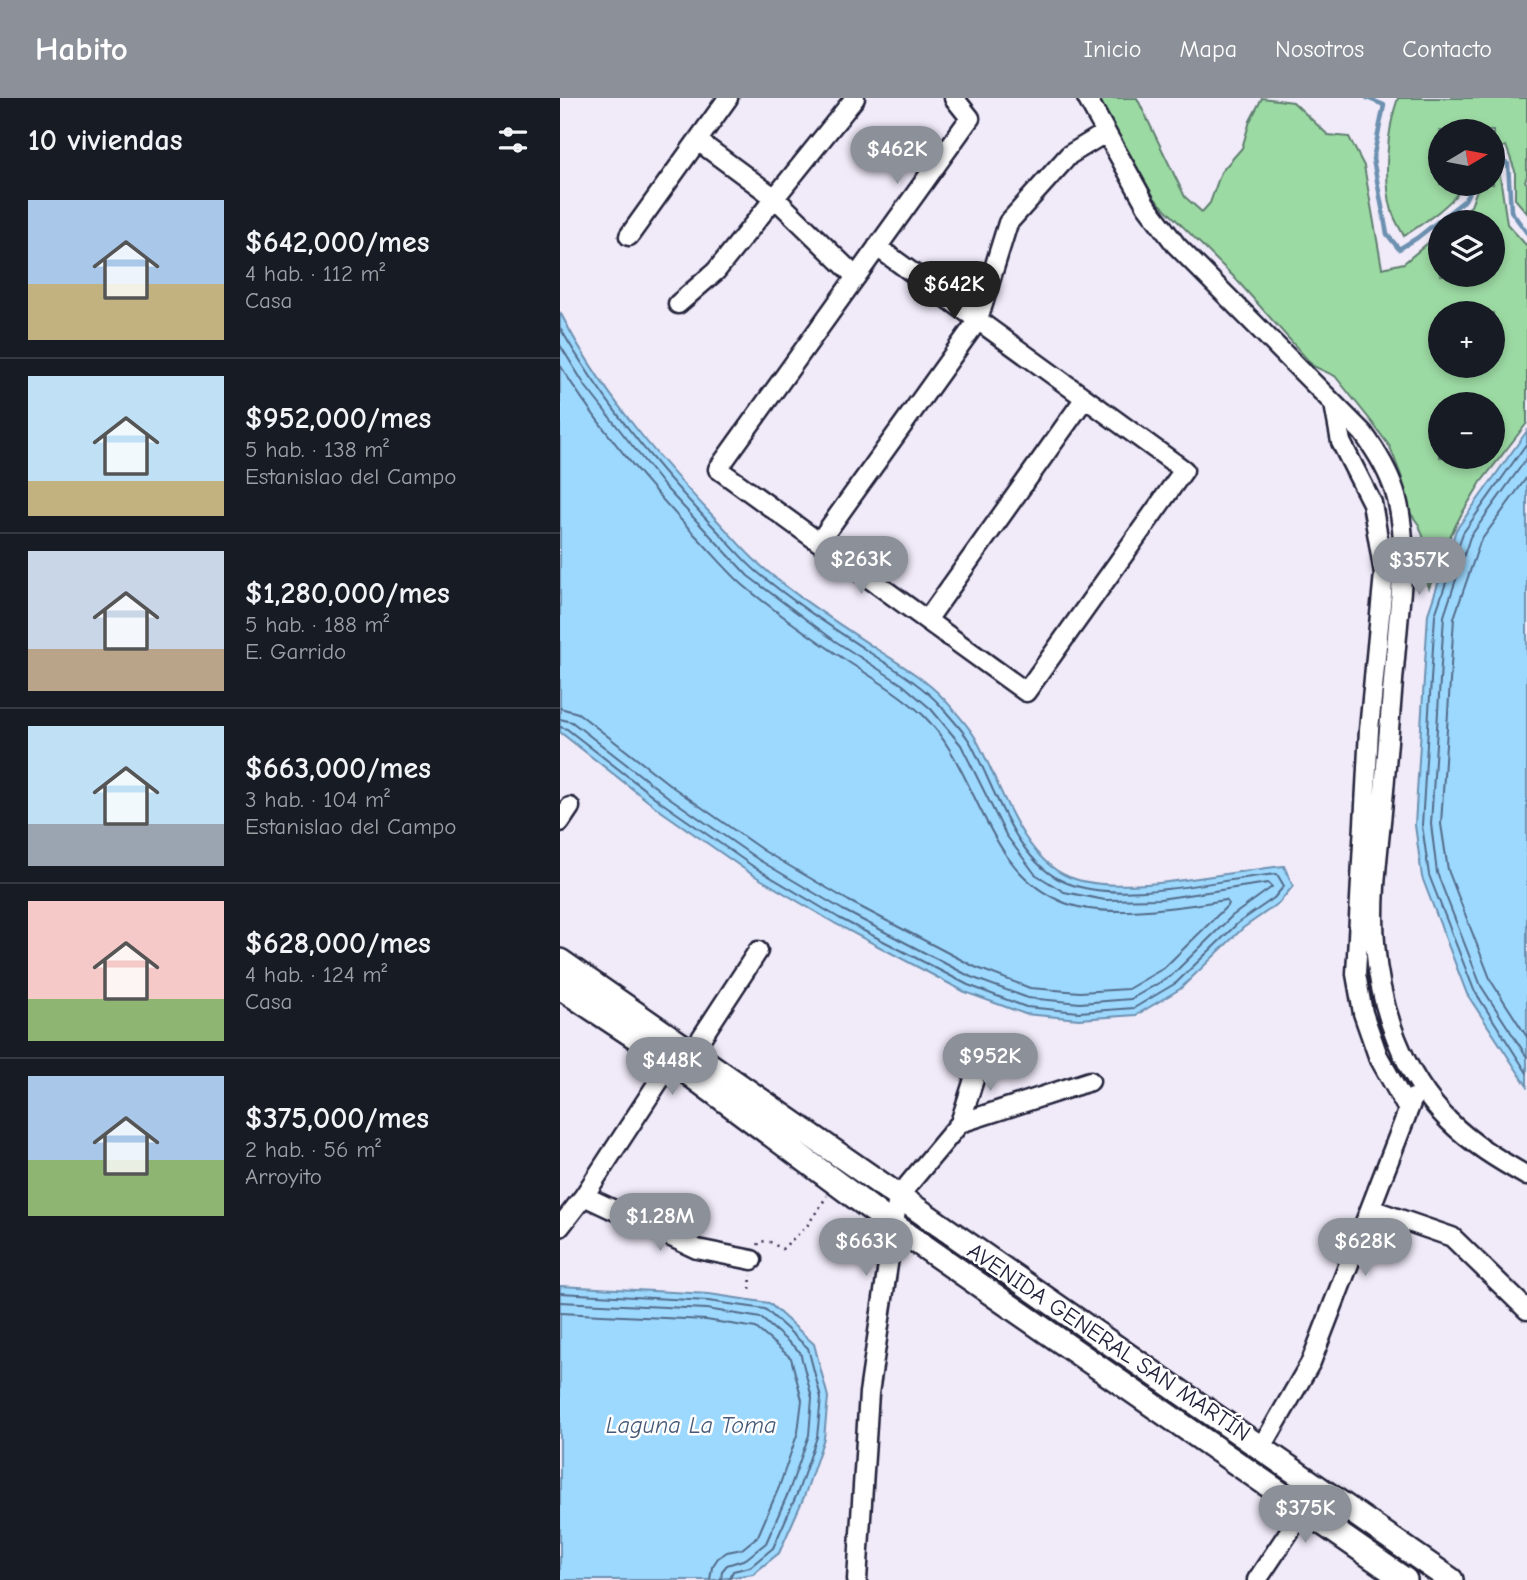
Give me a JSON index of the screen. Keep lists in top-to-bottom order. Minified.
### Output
{"streets":{"main road":["AVENIDA GENERAL SAN MARTÍN"]},"water":["Laguna La Toma"],"north":"right","page":{"header":"Habito","nav":["Inicio","Mapa","Nosotros","Contacto"],"heading":"10 viviendas","map_buttons":["+","−"],"price":["$462K","$642K","$263K","$357K","$952K","$448K","$1.28M","$663K","$628K","$375K"],"list":[{"name":"$642,000/mes","note":"4 hab. · 112 m² · Casa"},{"name":"$952,000/mes","note":"5 hab. · 138 m² · Estanislao del Campo"},{"name":"$1,280,000/mes","note":"5 hab. · 188 m² · E. Garrido"},{"name":"$663,000/mes","note":"3 hab. · 104 m² · Estanislao del Campo"},{"name":"$628,000/mes","note":"4 hab. · 124 m² · Casa"},{"name":"$375,000/mes","note":"2 hab. · 56 m² · Arroyito"}]}}
